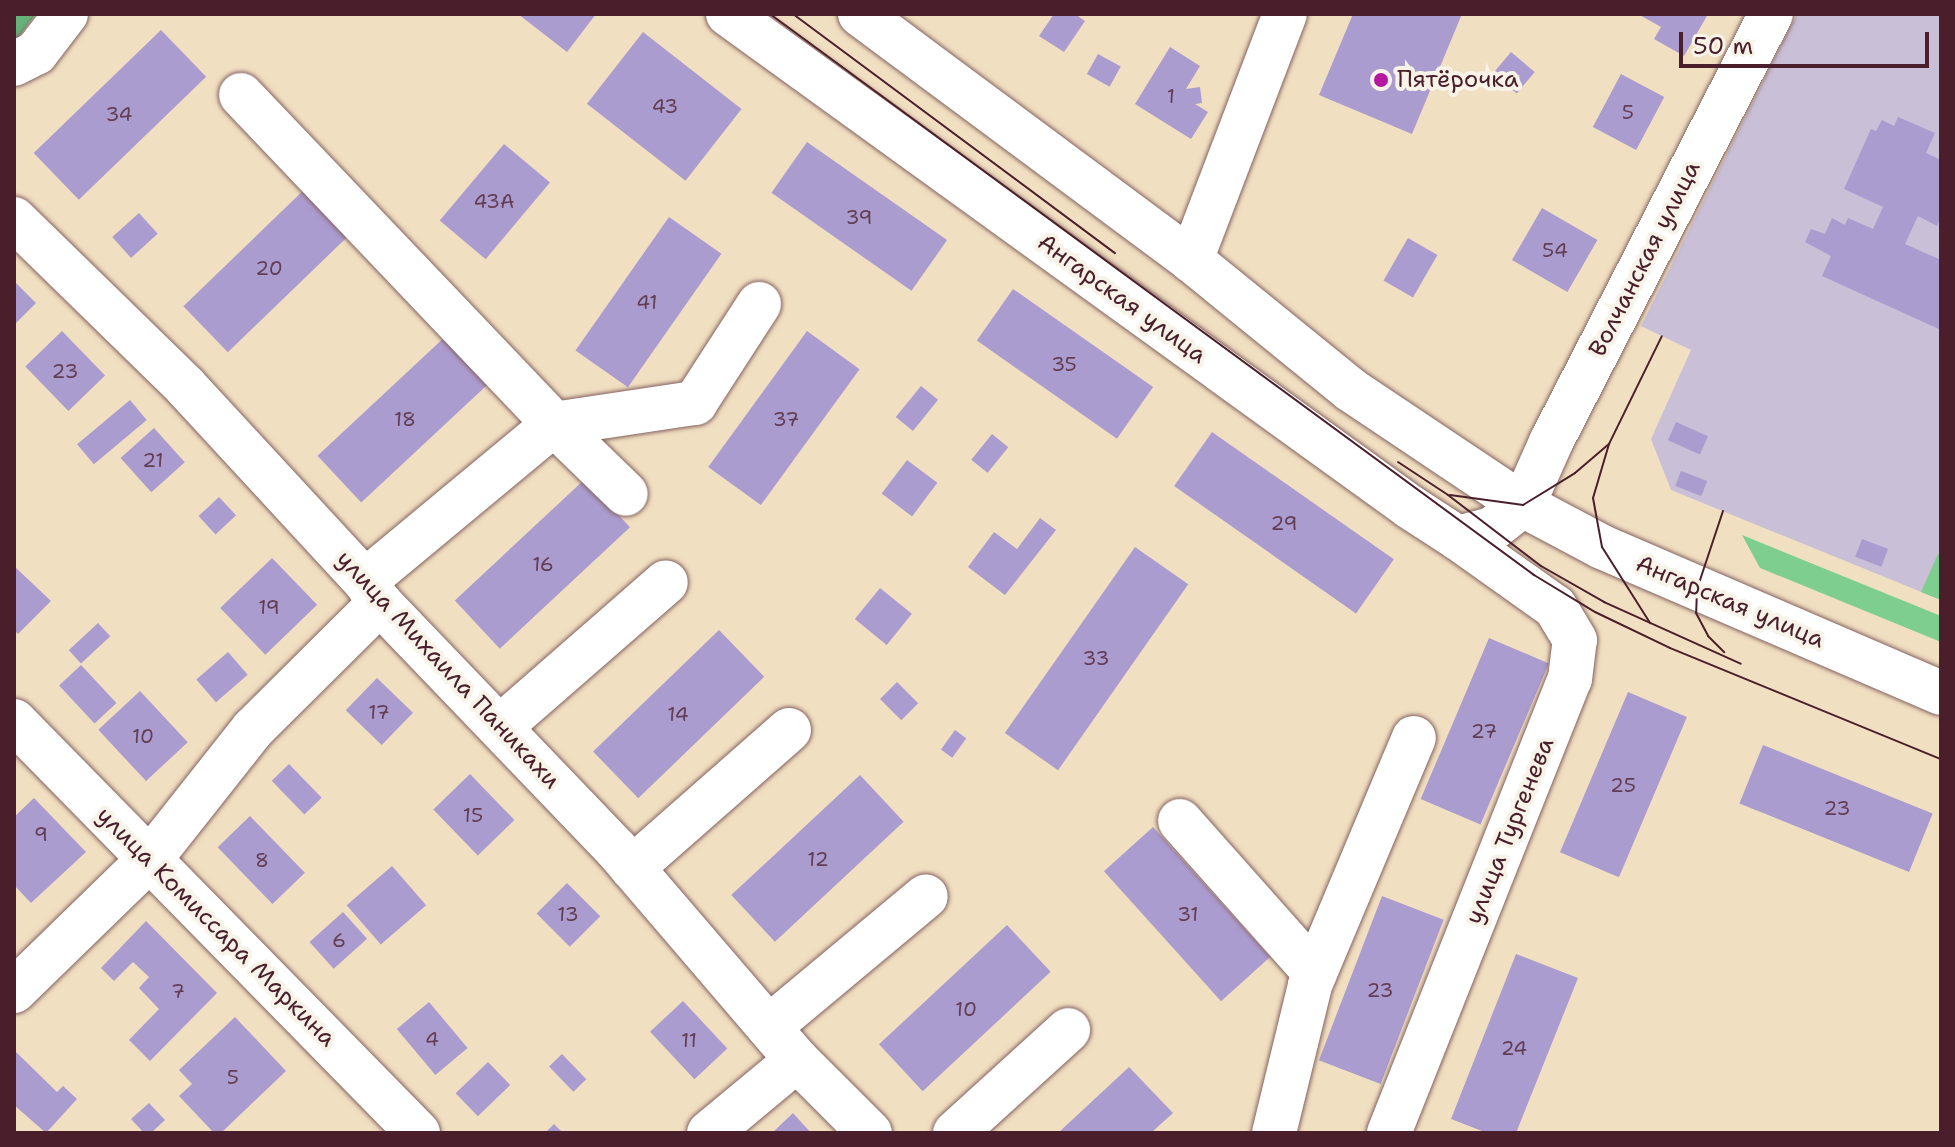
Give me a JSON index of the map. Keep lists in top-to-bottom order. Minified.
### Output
{"streets":{"street":["Волчанская улица","Ангарская улица","улица Михаила Паникахи","улица Тургенева","улица Комиссара Маркина"]},"crossings":[["Волчанская улица","Ангарская улица"],["Волчанская улица","улица Тургенева"],["Ангарская улица","улица Тургенева"]],"places":["Пятёрочка"],"house_numbers":["1","43","5","34","43А","39","54","20","41","35","23","18","37","21","29","16","19","33","17","14","27","10","25","23","15","9","12","8","13","31","6","23","7","10","4","11","24","5"],"scale_bar":"50 m"}
